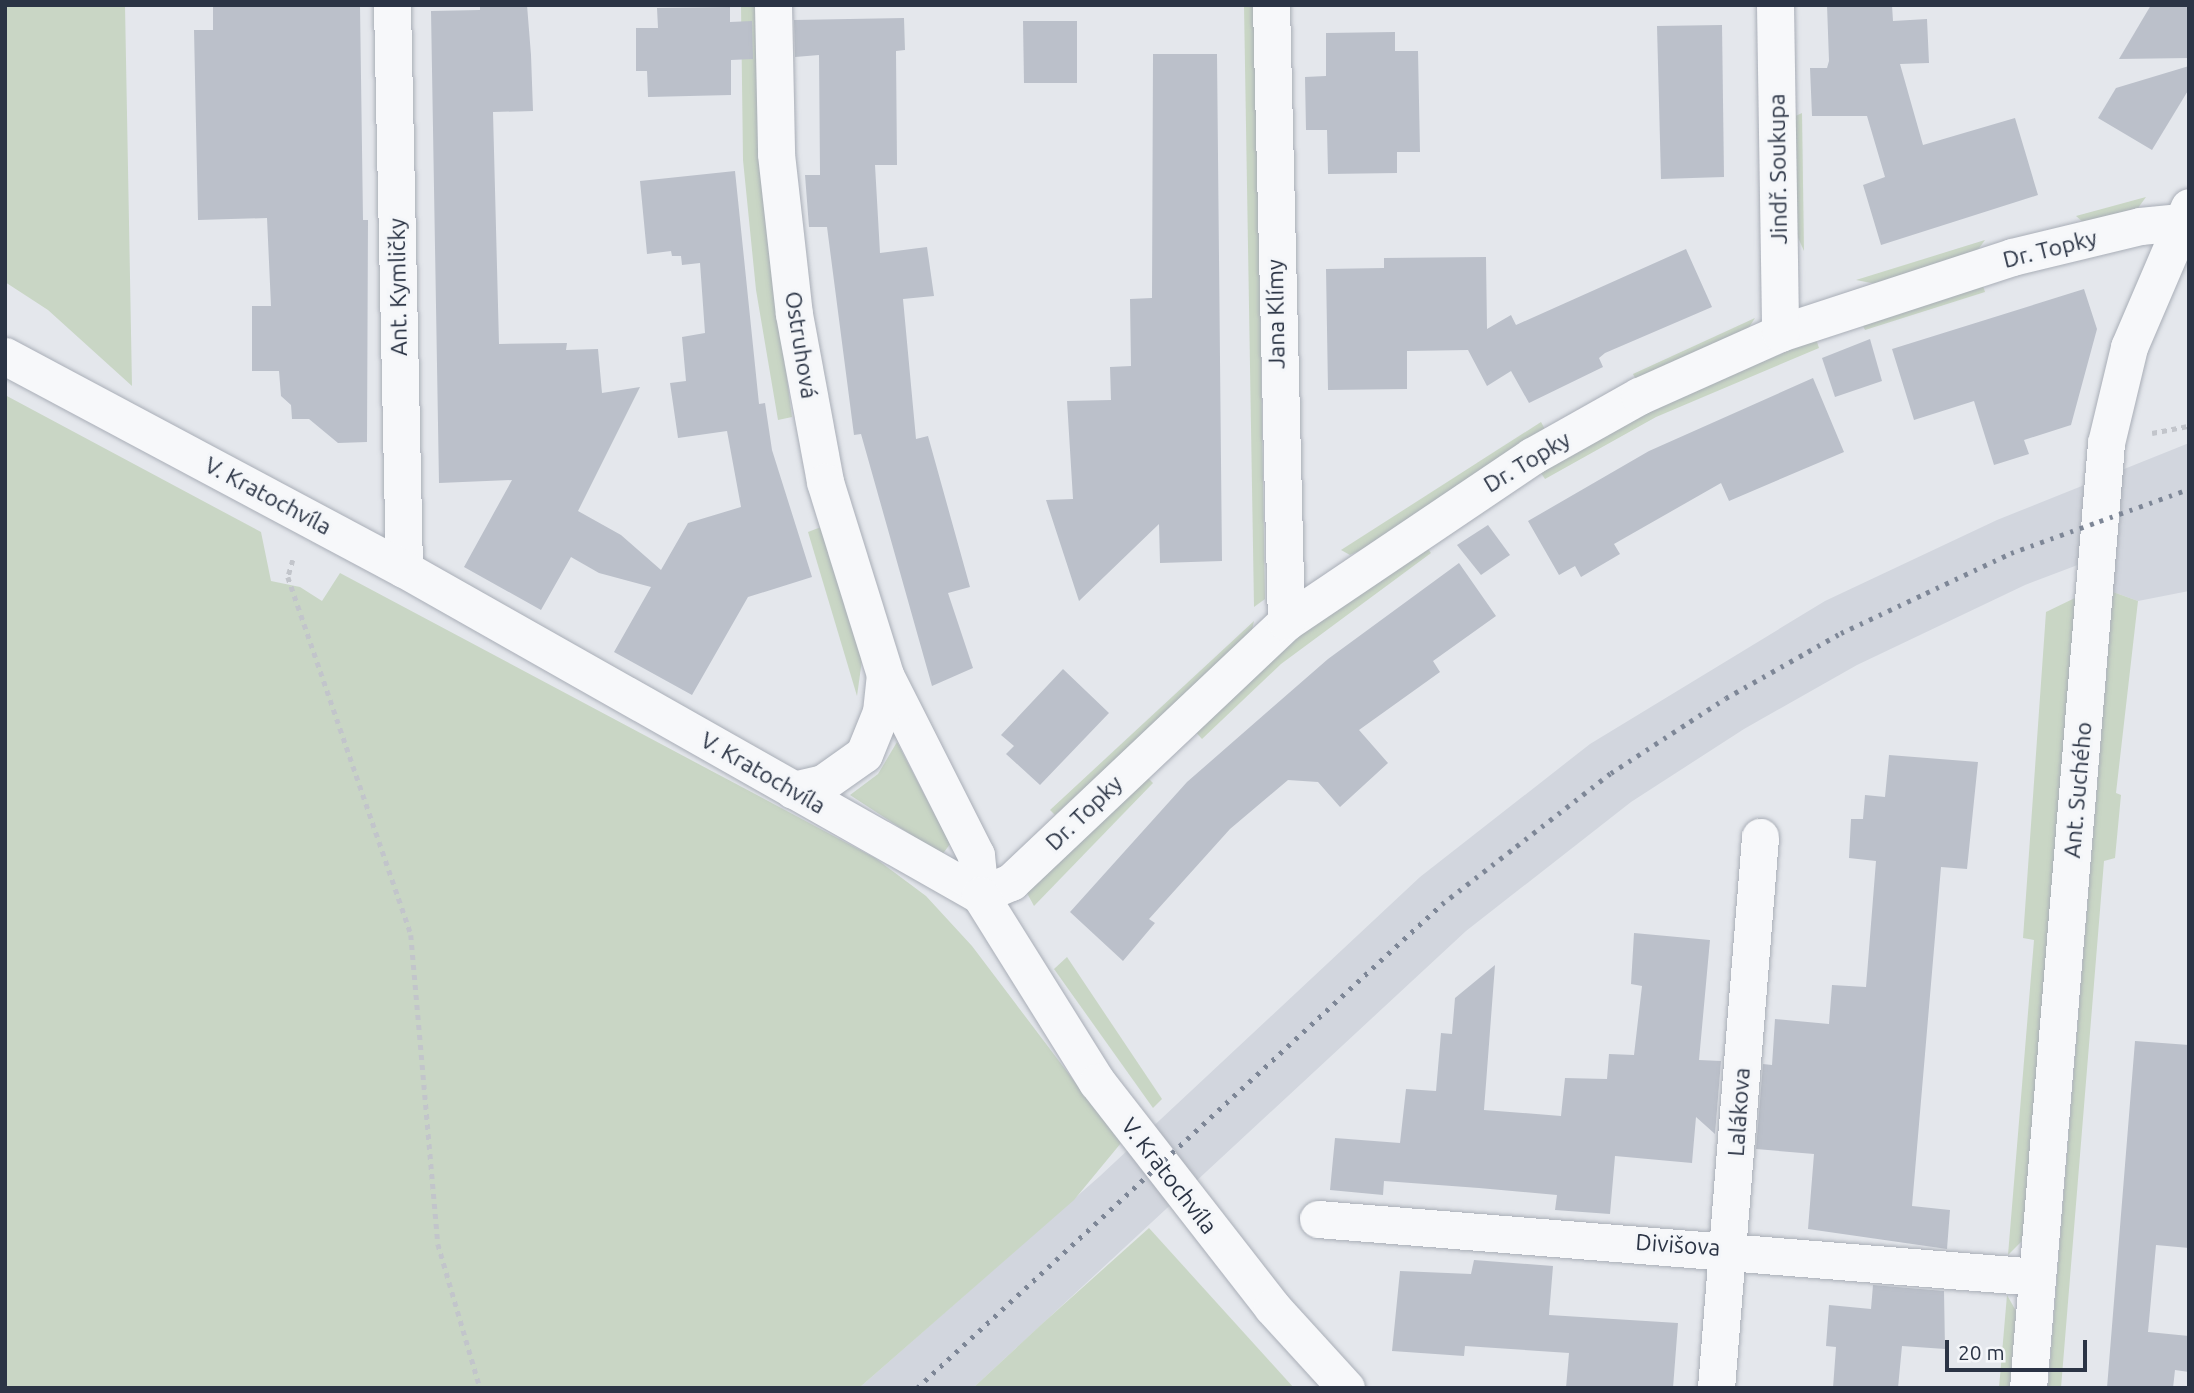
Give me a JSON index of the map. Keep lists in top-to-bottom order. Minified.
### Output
{"streets":{"street":["Jindř. Soukupa","Dr. Topky","Ant. Kymličky","Jana Klímy","Ostruhová","V. Kratochvíla","Ant. Suchého","Lalákova","Divišova"]},"crossings":[["Jindř. Soukupa","Dr. Topky"],["Dr. Topky","Jana Klímy"],["Dr. Topky","Ostruhová"],["Dr. Topky","V. Kratochvíla"],["Dr. Topky","Ant. Suchého"],["Ant. Kymličky","V. Kratochvíla"],["Ostruhová","V. Kratochvíla"],["Ant. Suchého","Divišova"],["Lalákova","Divišova"]],"scale_bar":"20 m"}
